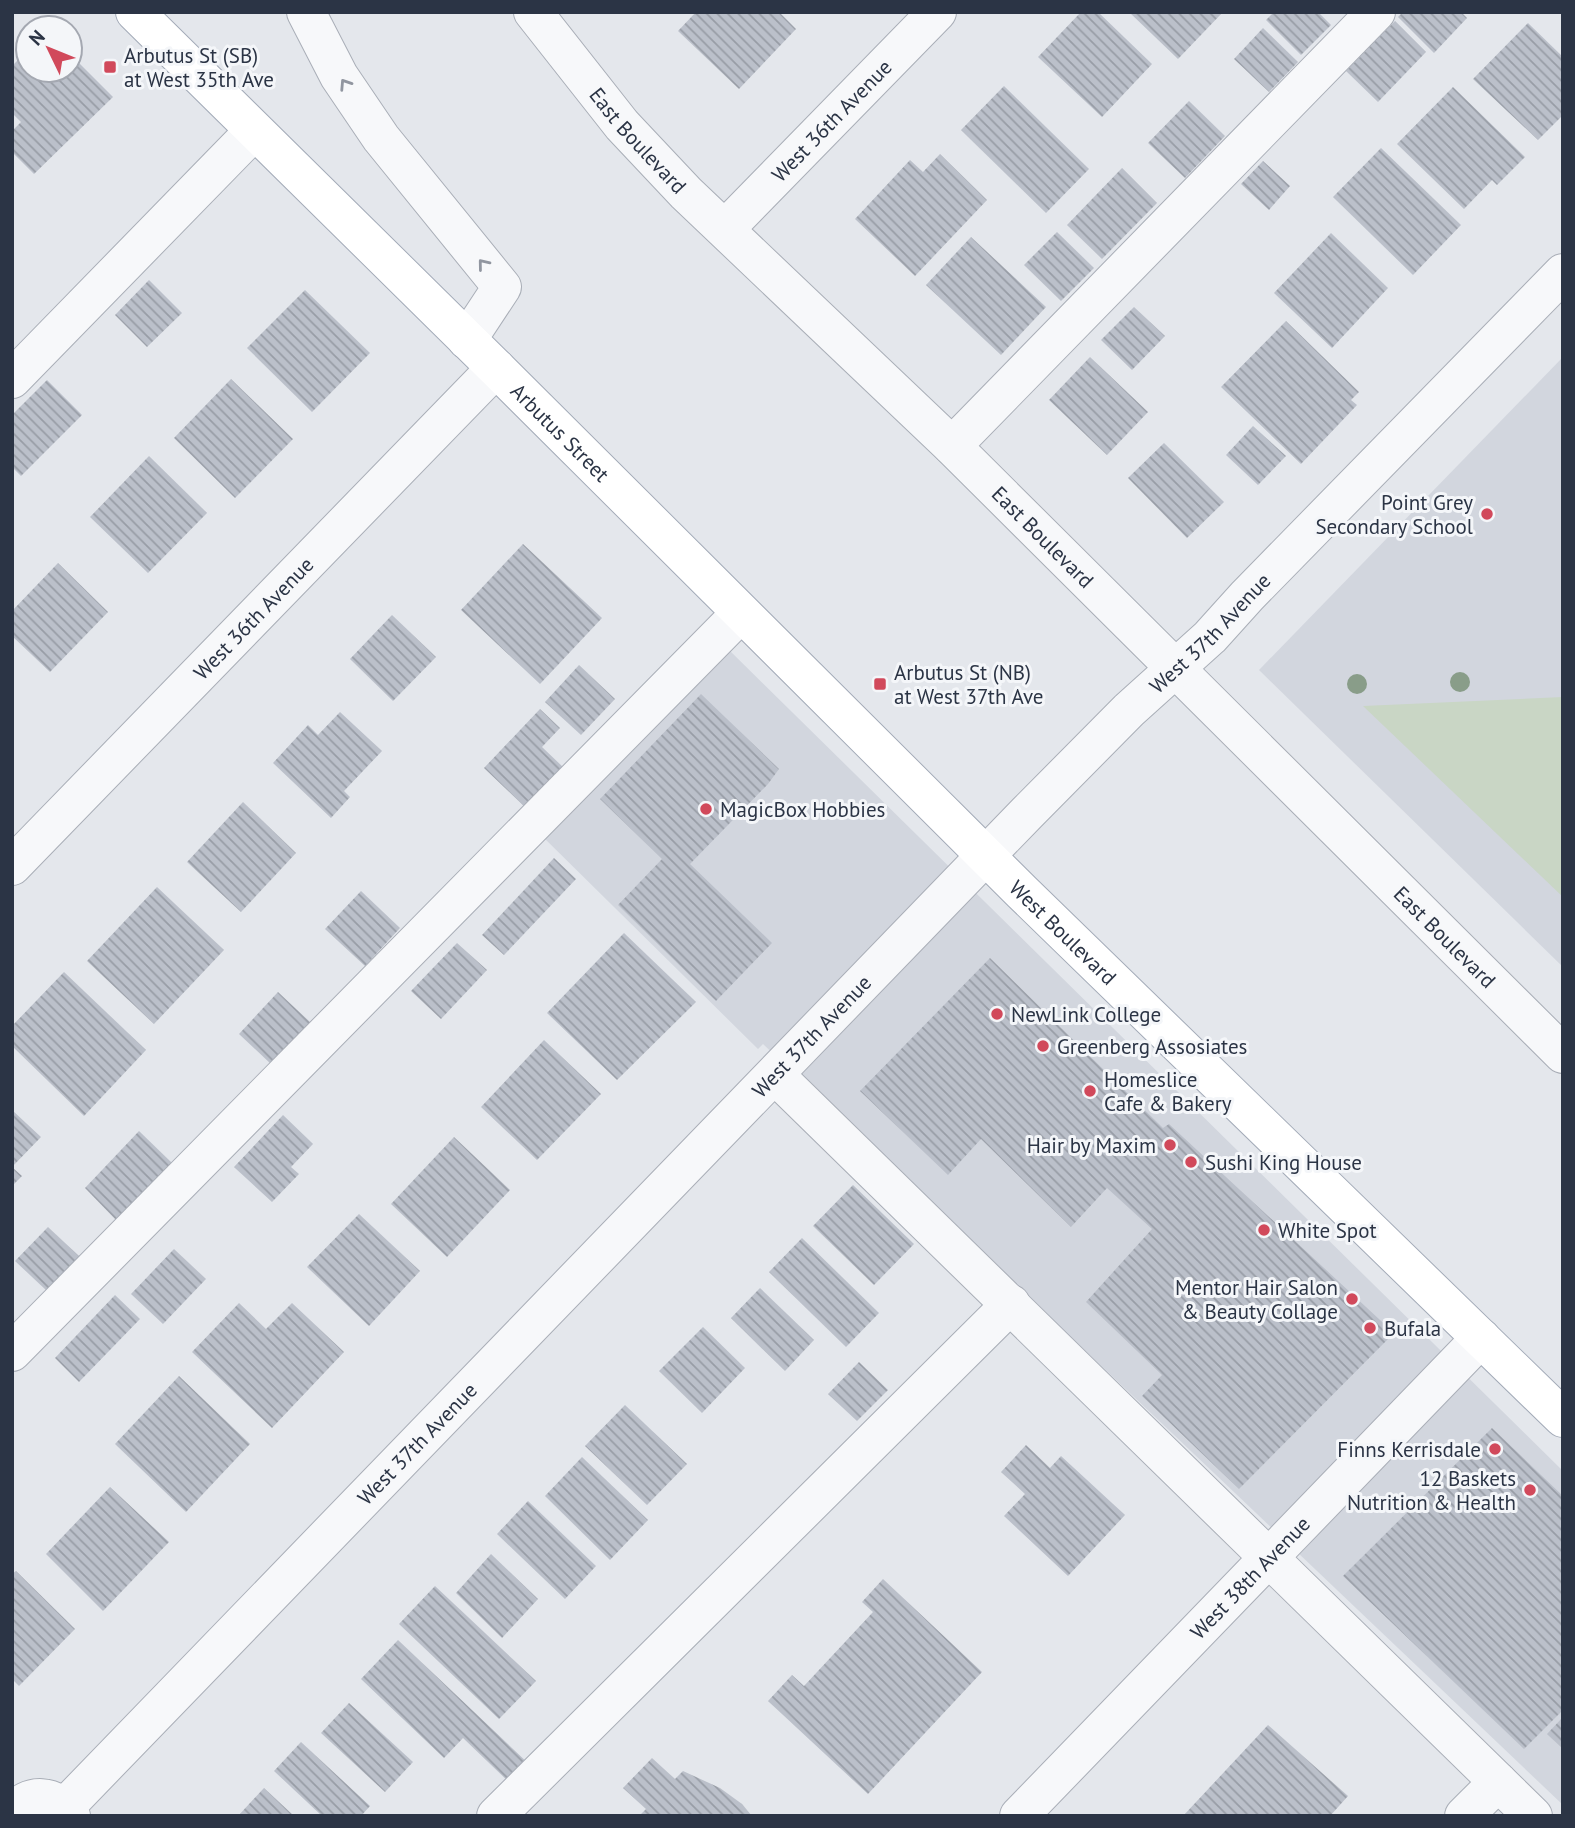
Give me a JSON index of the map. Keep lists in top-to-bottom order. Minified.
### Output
{"streets":{"main road":["Arbutus Street","West Boulevard"],"street":["West 36th Avenue","East Boulevard","West 37th Avenue","West 38th Avenue"]},"crossings":[["West 36th Avenue","East Boulevard"],["West 36th Avenue","Arbutus Street"],["East Boulevard","West 37th Avenue"],["Arbutus Street","West 37th Avenue"],["Arbutus Street","West Boulevard"],["West 37th Avenue","West Boulevard"],["West Boulevard","West 38th Avenue"]],"places":{"transit":["Arbutus St (SB) at West 35th Ave","Arbutus St (NB) at West 37th Ave"],"other":["Point Grey Secondary School","MagicBox Hobbies","NewLink College","Greenberg Assosiates","Homeslice Cafe & Bakery","Hair by Maxim","Sushi King House","White Spot","Mentor Hair Salon & Beauty Collage","Bufala","Finns Kerrisdale","12 Baskets Nutrition & Health"]},"north":"top left"}
